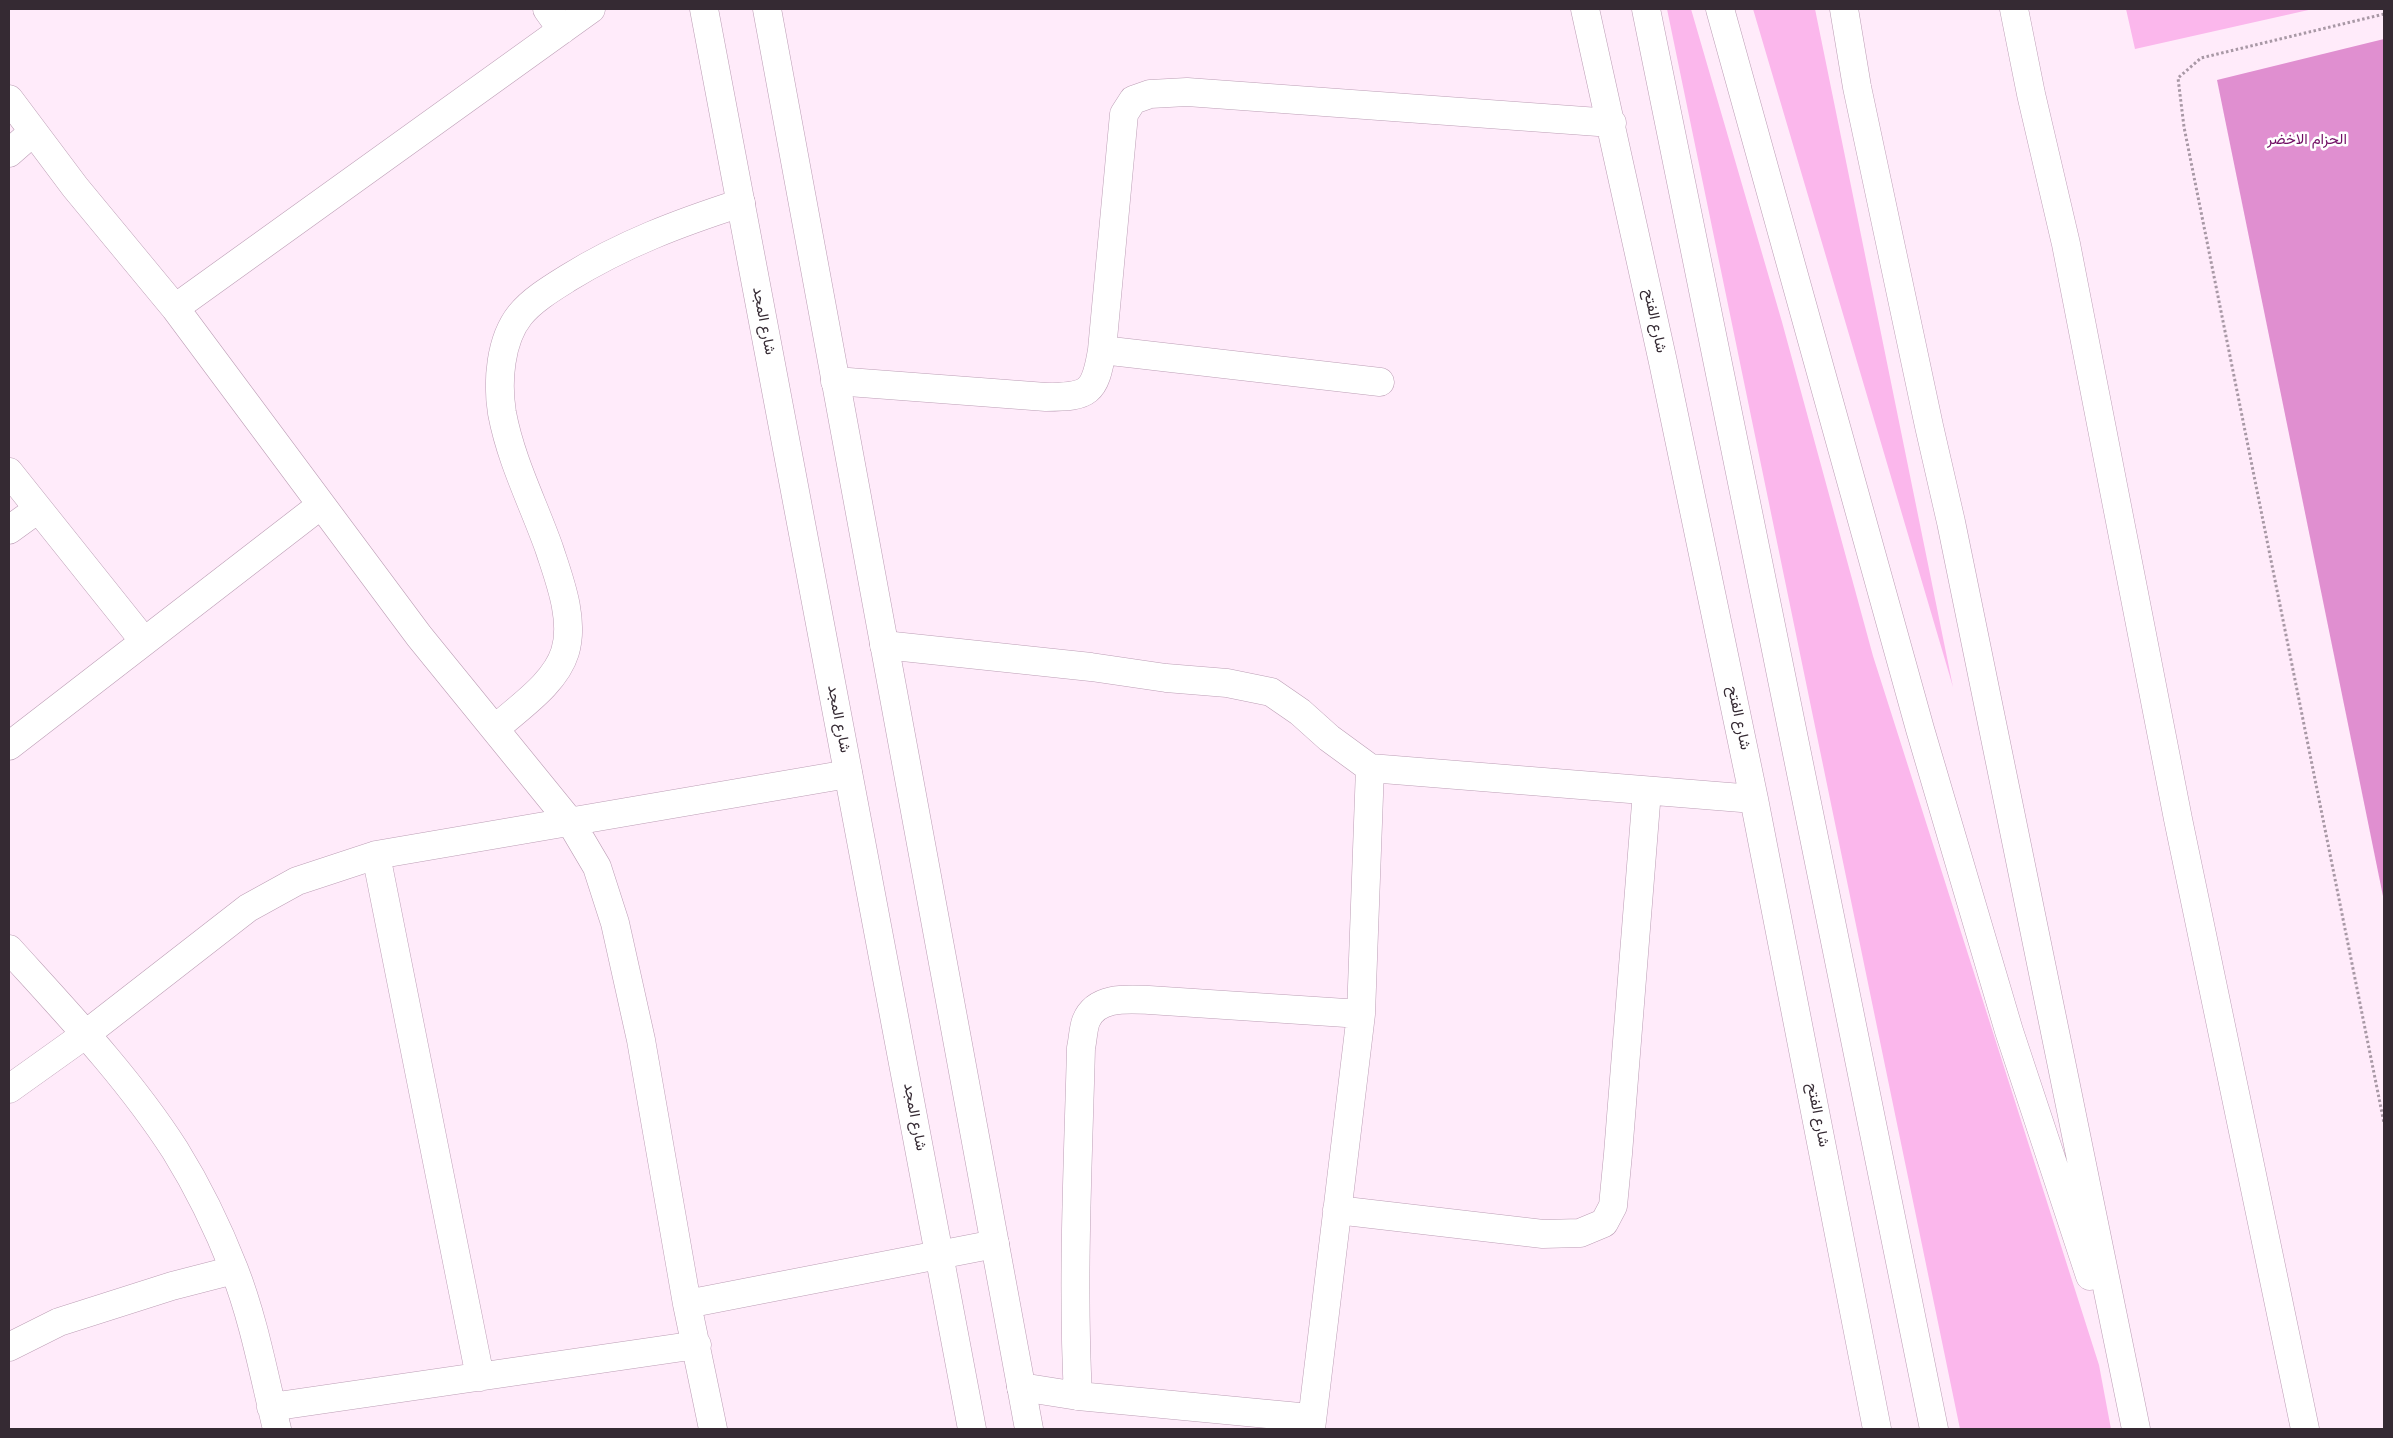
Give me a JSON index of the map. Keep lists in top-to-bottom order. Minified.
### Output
{"streets":{"main road":["شارع المجد","شارع الفتح"]},"parks":["الحزام الاخضر"]}
